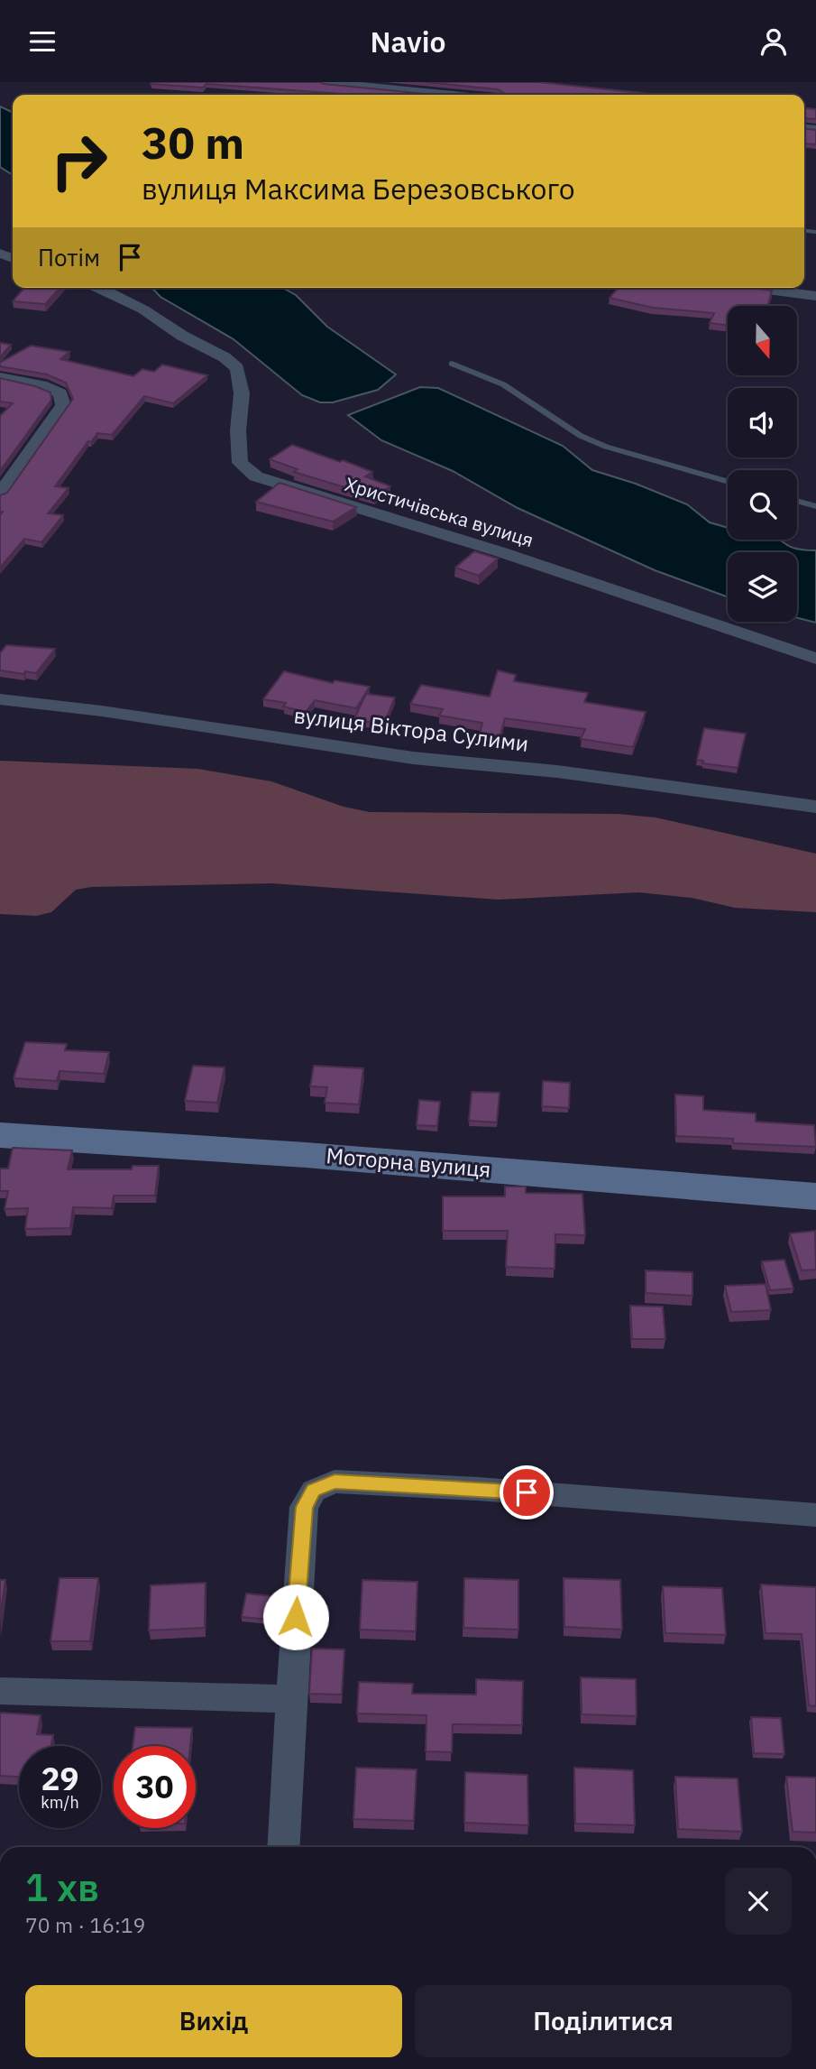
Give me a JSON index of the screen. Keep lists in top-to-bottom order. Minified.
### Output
{"streets":{"street":["Христичівська вулиця","вулиця Віктора Сулими","Моторна вулиця"]},"north":"bottom","page":{"header":"Navio","turn":["30 m","вулиця Максима Березовського"],"then":"Потім","speed":"29 km/h","limit":"30","heading":["1 хв","70 m · 16:19"],"buttons":["Вихід","Поділитися"]}}
